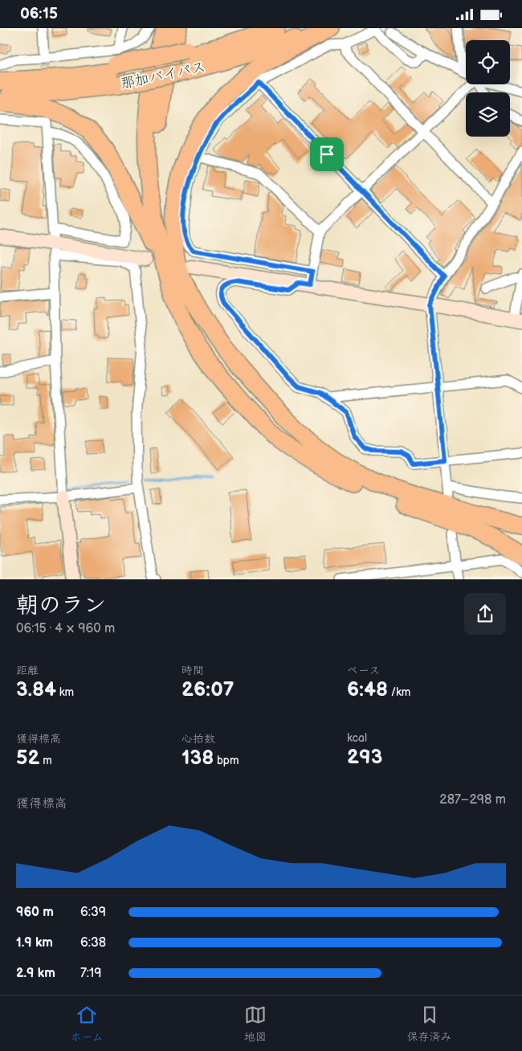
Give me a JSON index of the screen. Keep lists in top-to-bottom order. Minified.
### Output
{"streets":{"highway":["那加バイパス"]},"page":{"status":"06:15","heading":["朝のラン","06:15 · 4 × 960 m"],"stats":[["距離","3.84 km"],["時間","26:07"],["ペース","6:48 /km"],["獲得標高","52 m"],["心拍数","138 bpm"],["kcal","293"]],"chart":["獲得標高","287–298 m"],"list":[{"name":"960 m","note":"6:39"},{"name":"1.9 km","note":"6:38"},{"name":"2.9 km","note":"7:19"}],"tabs":["ホーム","地図","保存済み"]}}
